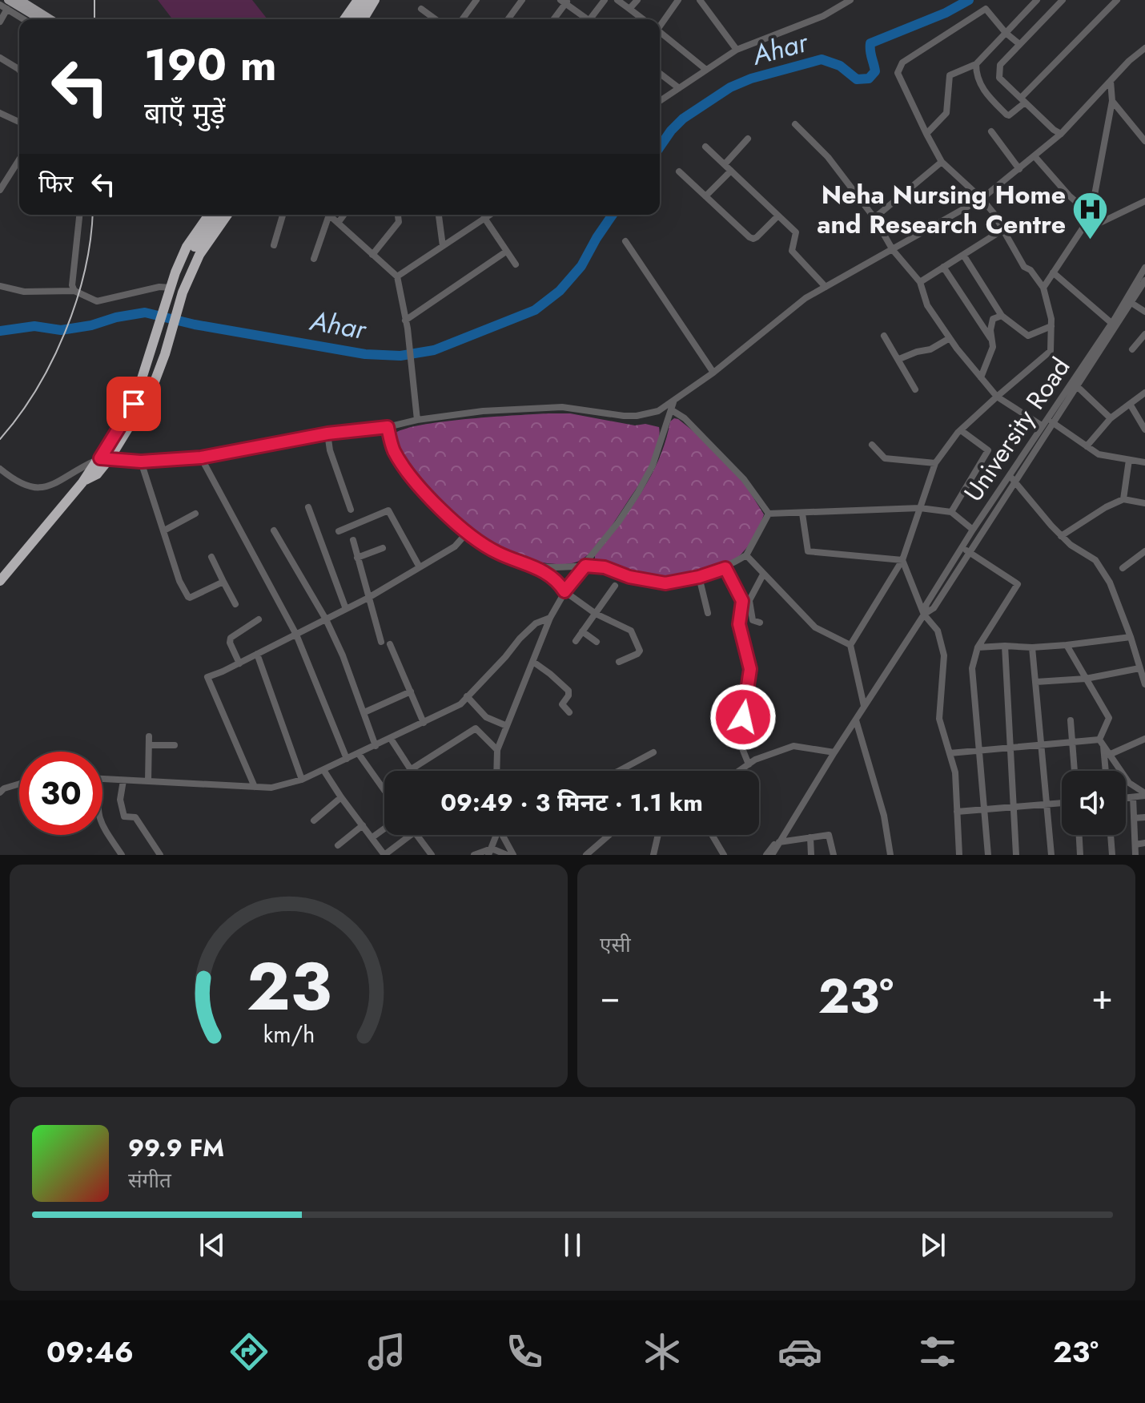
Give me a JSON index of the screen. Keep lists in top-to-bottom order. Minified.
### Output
{"streets":{"street":["University Road"]},"water":["Ahar"],"places":{"hospital":["Neha Nursing Home and Research Centre"]},"page":{"turn":["190 m","बाएँ मुड़ें"],"then":"फिर","limit":"30","trip":"09:49 · 3 मिनट · 1.1 km","tile":"एसी","heat":["−","23°","+"],"song":["99.9 FM","संगीत"],"tabs":["09:46","23°"],"gauge":["23","km/h"]}}
